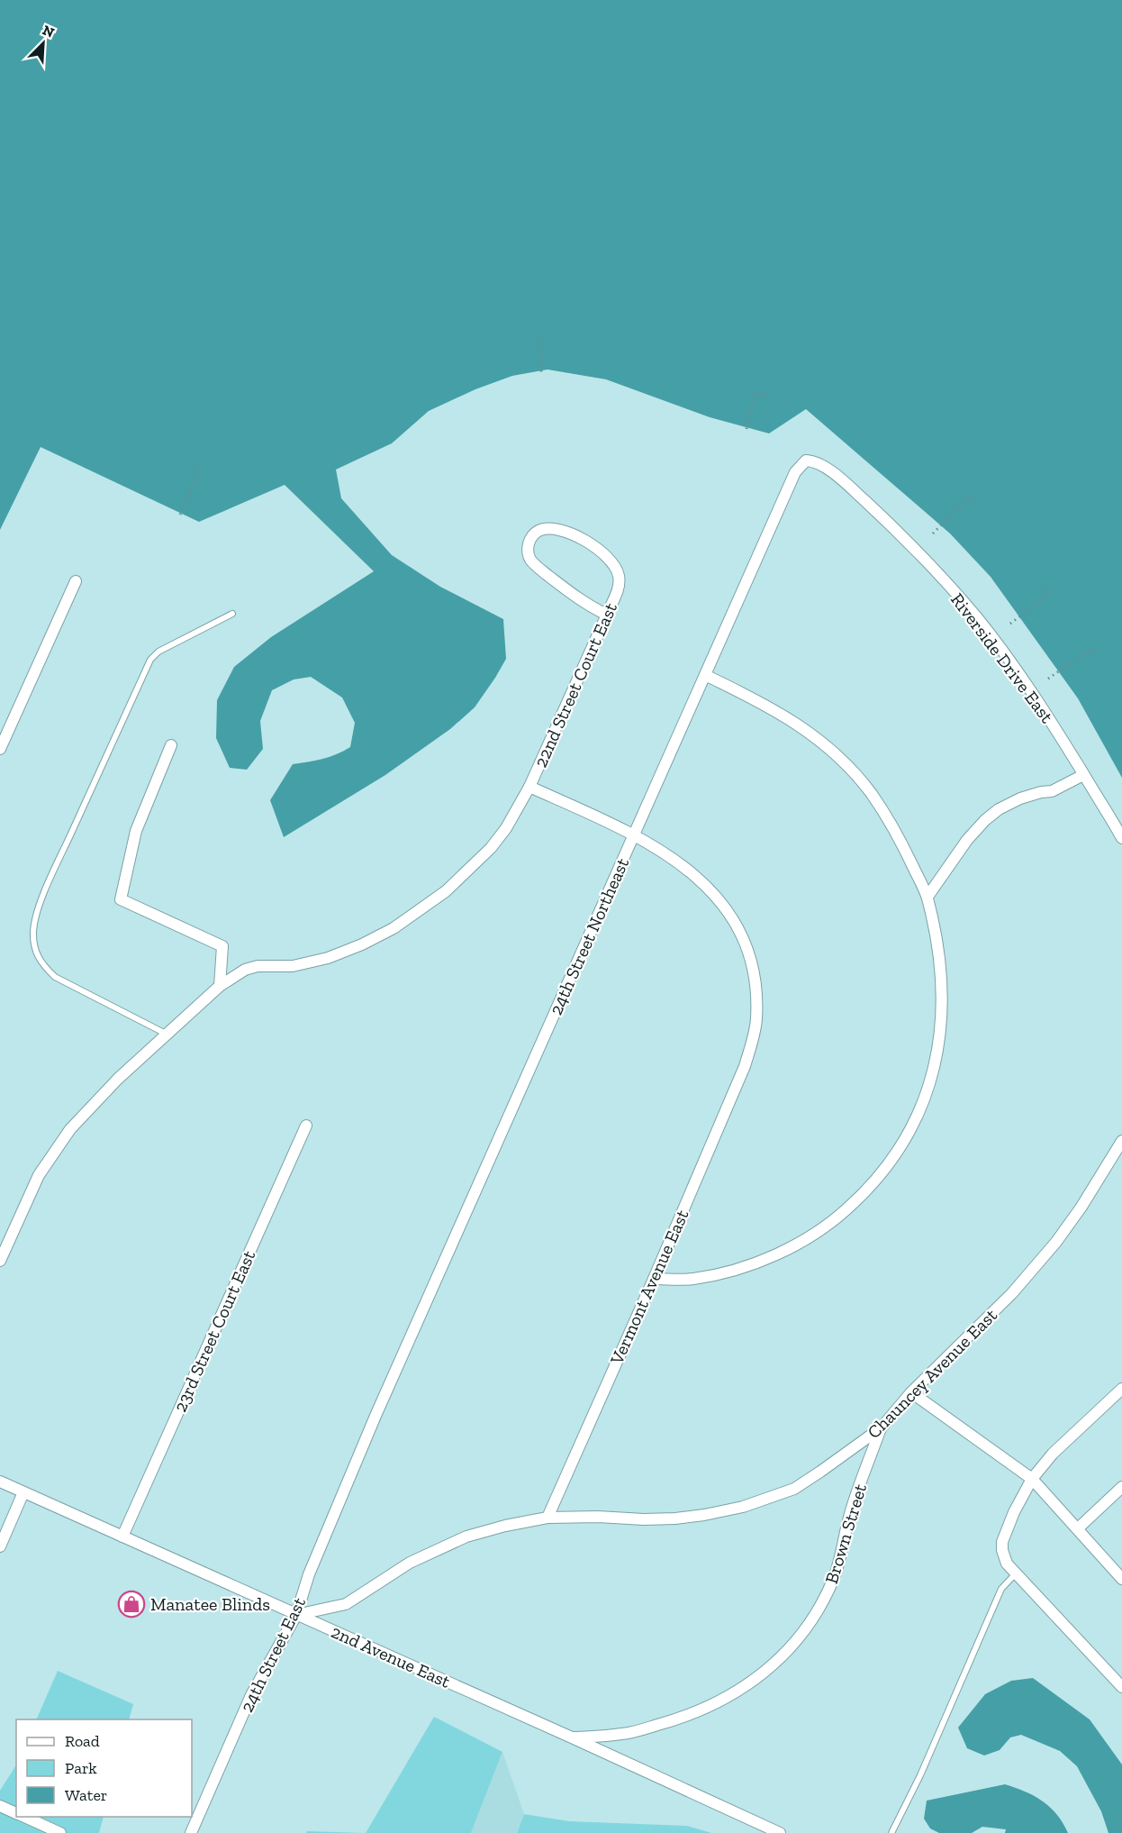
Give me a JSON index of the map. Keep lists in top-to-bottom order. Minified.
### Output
{"streets":{"street":["Riverside Drive East","22nd Street Court East","24th Street Northeast","Vermont Avenue East","23rd Street Court East","Chauncey Avenue East","Brown Street","24th Street East","2nd Avenue East"]},"crossings":[["Riverside Drive East","24th Street Northeast"],["22nd Street Court East","Vermont Avenue East"],["24th Street Northeast","Vermont Avenue East"],["24th Street Northeast","24th Street East"],["Vermont Avenue East","Chauncey Avenue East"],["23rd Street Court East","2nd Avenue East"],["Chauncey Avenue East","Brown Street"],["Brown Street","2nd Avenue East"],["24th Street East","2nd Avenue East"]],"places":{"shop":["Manatee Blinds"]},"legend":["Road","Park","Water"],"north":"top right"}
